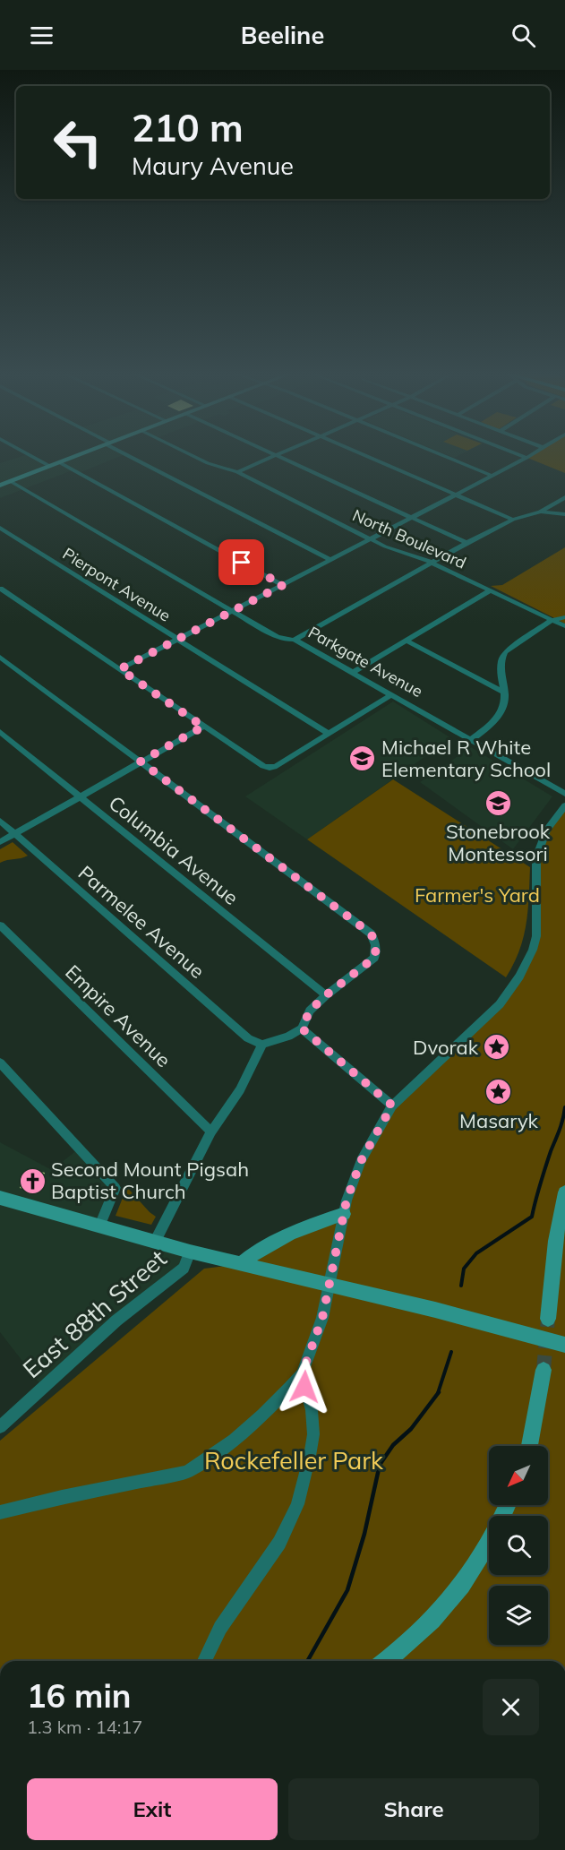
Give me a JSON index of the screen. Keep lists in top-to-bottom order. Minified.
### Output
{"streets":{"street":["North Boulevard","Pierpont Avenue","Parkgate Avenue","Columbia Avenue","Parmelee Avenue","Empire Avenue","East 88th Street"]},"parks":["Farmer's Yard","Rockefeller Park"],"places":{"school or university":["Michael R White Elementary School","Stonebrook Montessori"],"place":["Dvorak","Masaryk"],"church":["Second Mount Pigsah Baptist Church"]},"north":"bottom left","page":{"header":"Beeline","turn":["210 m","Maury Avenue"],"heading":["16 min","1.3 km · 14:17"],"buttons":["Exit","Share"]}}
